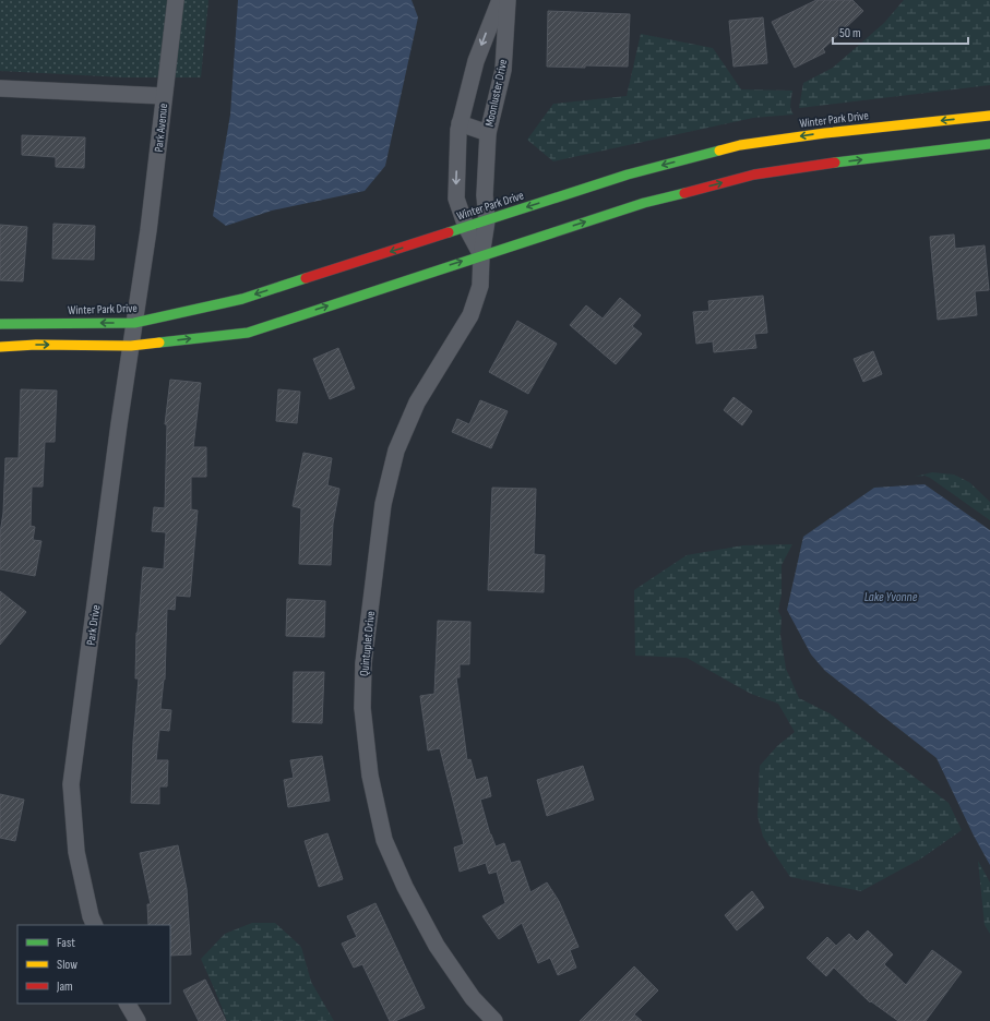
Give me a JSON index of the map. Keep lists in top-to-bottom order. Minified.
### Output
{"streets":{"street":["Moonluster Drive","Winter Park Drive","Park Avenue","Park Drive","Quintuplet Drive"]},"crossings":[["Moonluster Drive","Winter Park Drive"],["Moonluster Drive","Quintuplet Drive"],["Winter Park Drive","Park Avenue"],["Winter Park Drive","Park Drive"],["Winter Park Drive","Quintuplet Drive"],["Park Avenue","Park Drive"]],"water":["Lake Yvonne"],"legend":["Fast","Slow","Jam"],"scale_bar":"50 m"}
